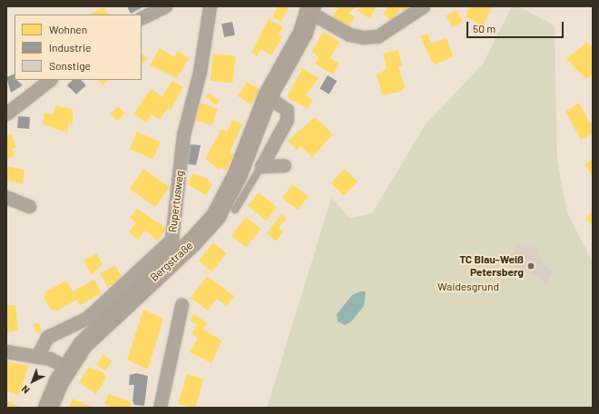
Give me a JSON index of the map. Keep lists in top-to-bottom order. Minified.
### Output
{"streets":{"main road":["Bergstraße"],"street":["Rupertusweg"]},"parks":["Waidesgrund"],"places":["TC Blau-Weiß Petersberg"],"legend":["Wohnen","Industrie","Sonstige"],"scale_bar":"50 m","north":"bottom left"}
